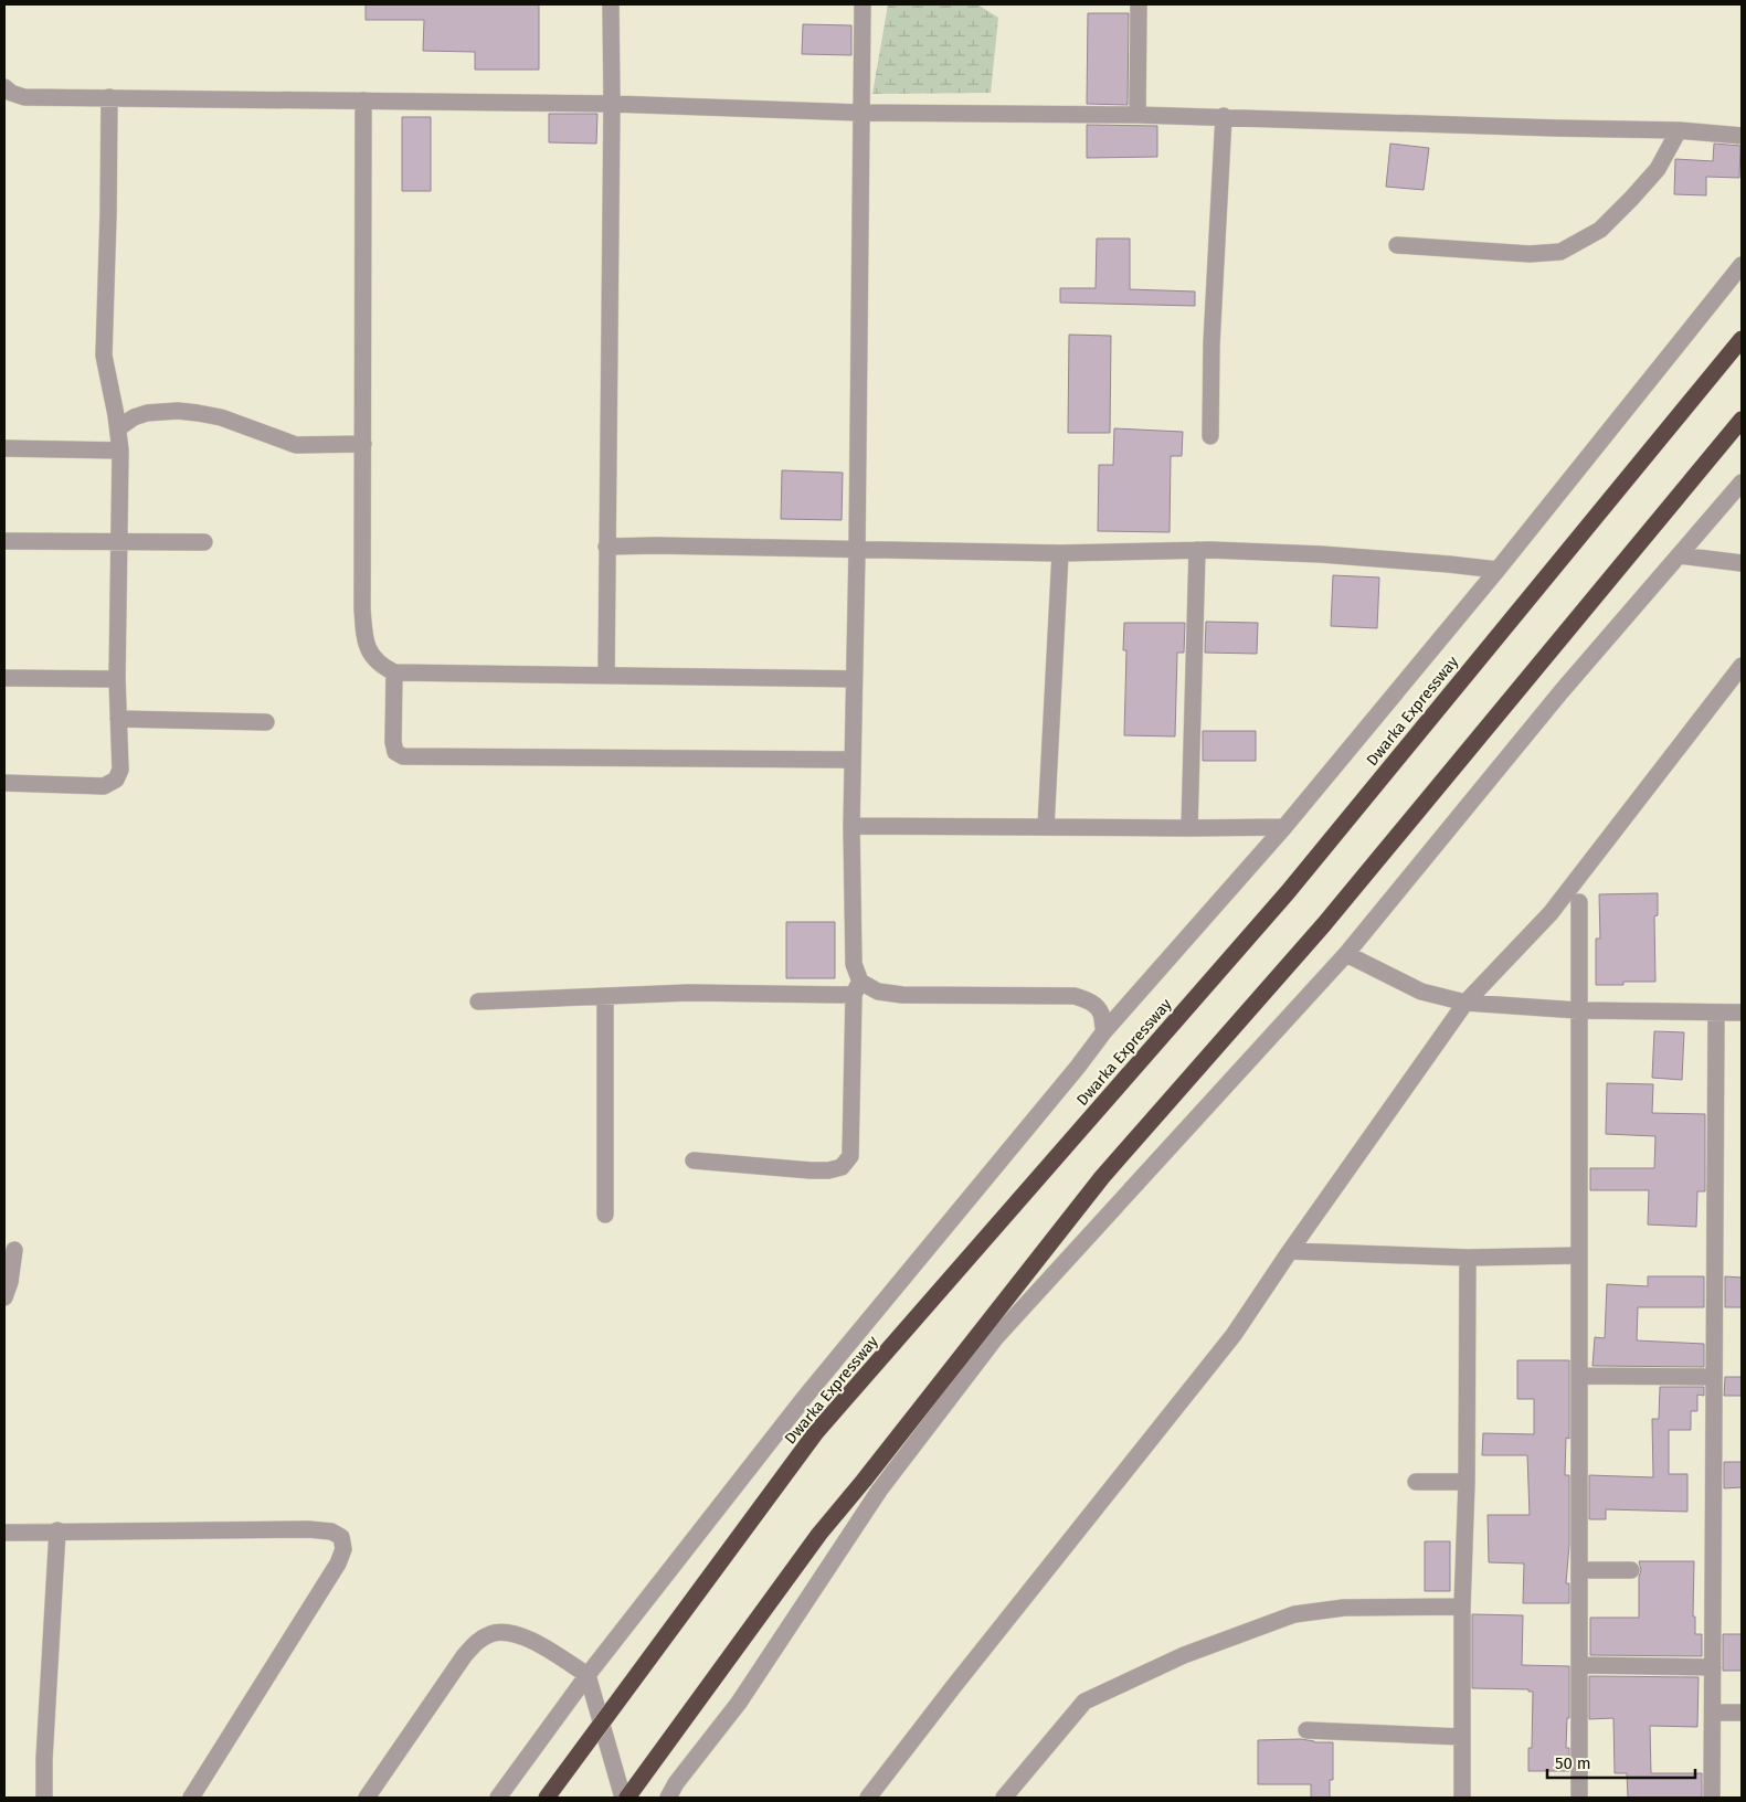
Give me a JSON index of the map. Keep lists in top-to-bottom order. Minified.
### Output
{"streets":{"highway":["Dwarka Expressway"]},"scale_bar":"50 m"}
